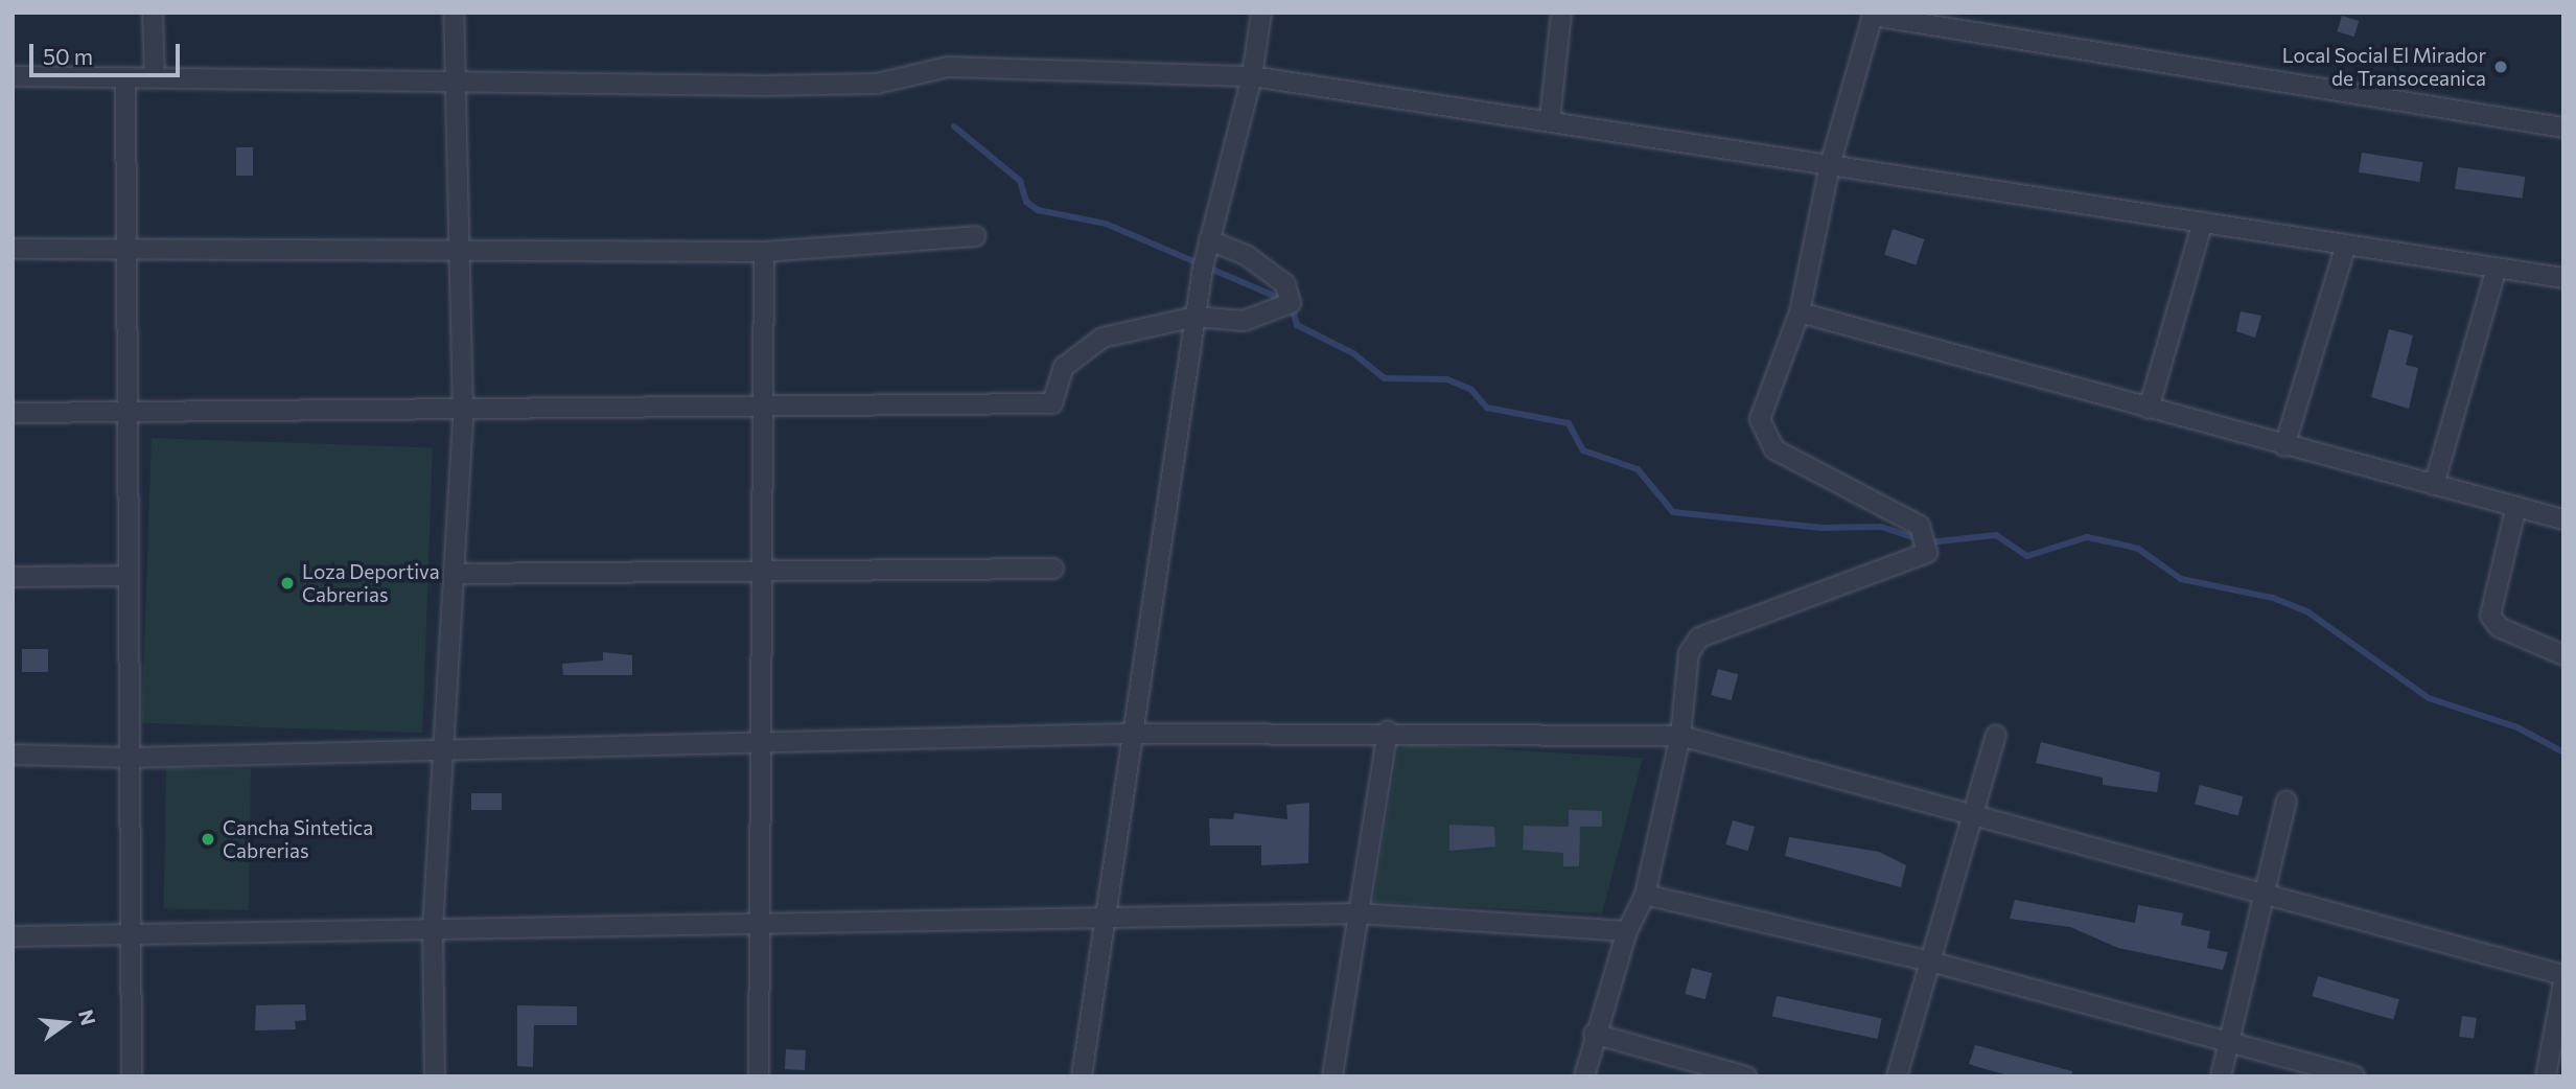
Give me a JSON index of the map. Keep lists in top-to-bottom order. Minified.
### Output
{"places":["Local Social El Mirador de Transoceanica","Loza Deportiva Cabrerias","Cancha Sintetica Cabrerias"],"scale_bar":"50 m","north":"right"}
